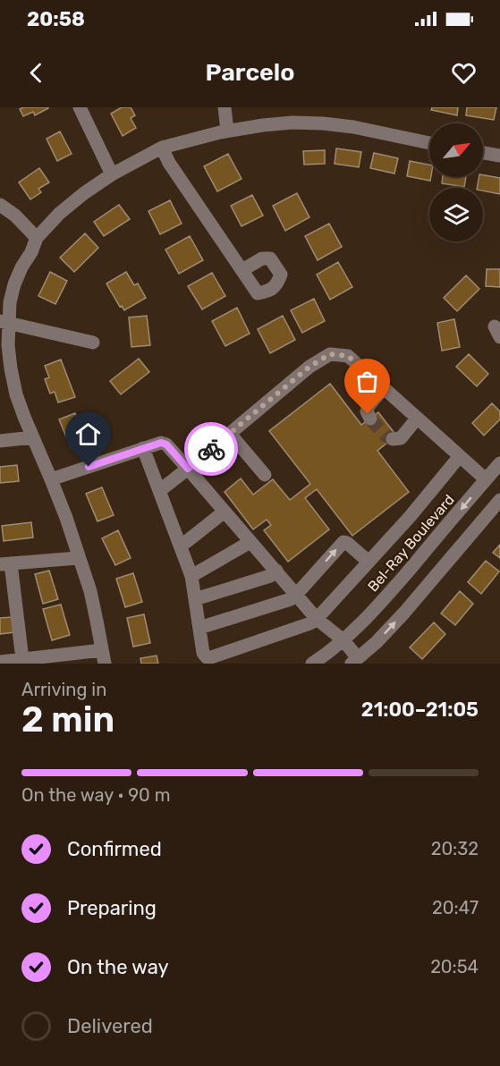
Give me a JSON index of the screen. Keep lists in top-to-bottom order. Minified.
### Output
{"streets":{"street":["Bel-Ray Boulevard"]},"north":"top right","page":{"status":"20:58","header":"Parcelo","heading":["2 min","Arriving in","21:00–21:05"],"bar":"On the way · 90 m","list":[["Confirmed","20:32"],["Preparing","20:47"],["On the way","20:54"],"Delivered"]}}
